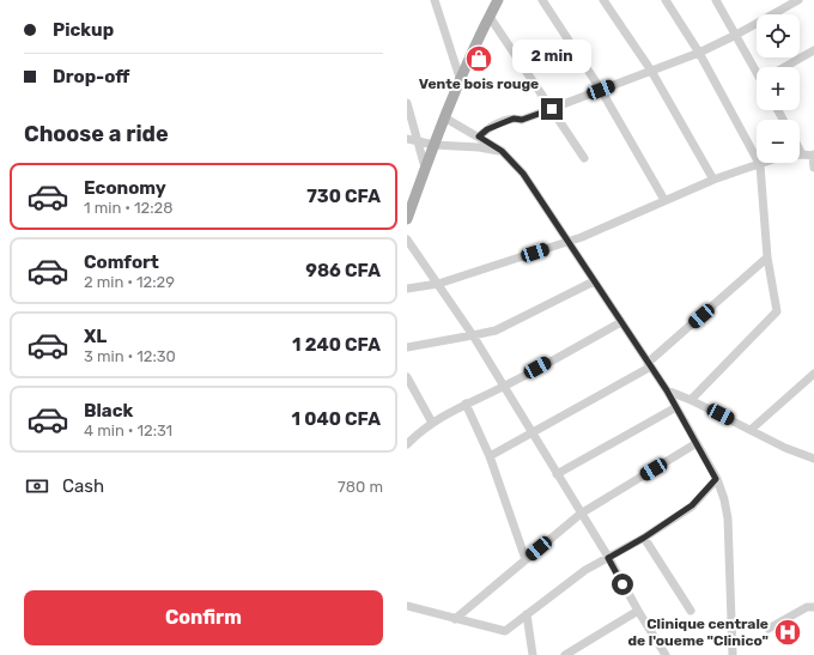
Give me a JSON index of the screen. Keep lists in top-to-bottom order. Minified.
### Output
{"places":{"shop":["Vente bois rouge"],"hospital":["Clinique centrale de l'oueme \"Clinico\""]},"page":{"banner":["Pickup","Drop-off"],"map_buttons":["+","−"],"bubble":"2 min","heading":"Choose a ride","list":[{"name":"Economy","note":"1 min · 12:28","value":"730 CFA"},{"name":"Comfort","note":"2 min · 12:29","value":"986 CFA"},{"name":"XL","note":"3 min · 12:30","value":"1 240 CFA"},{"name":"Black","note":"4 min · 12:31","value":"1 040 CFA"}],"pay":["Cash","780 m"],"buttons":"Confirm"}}
